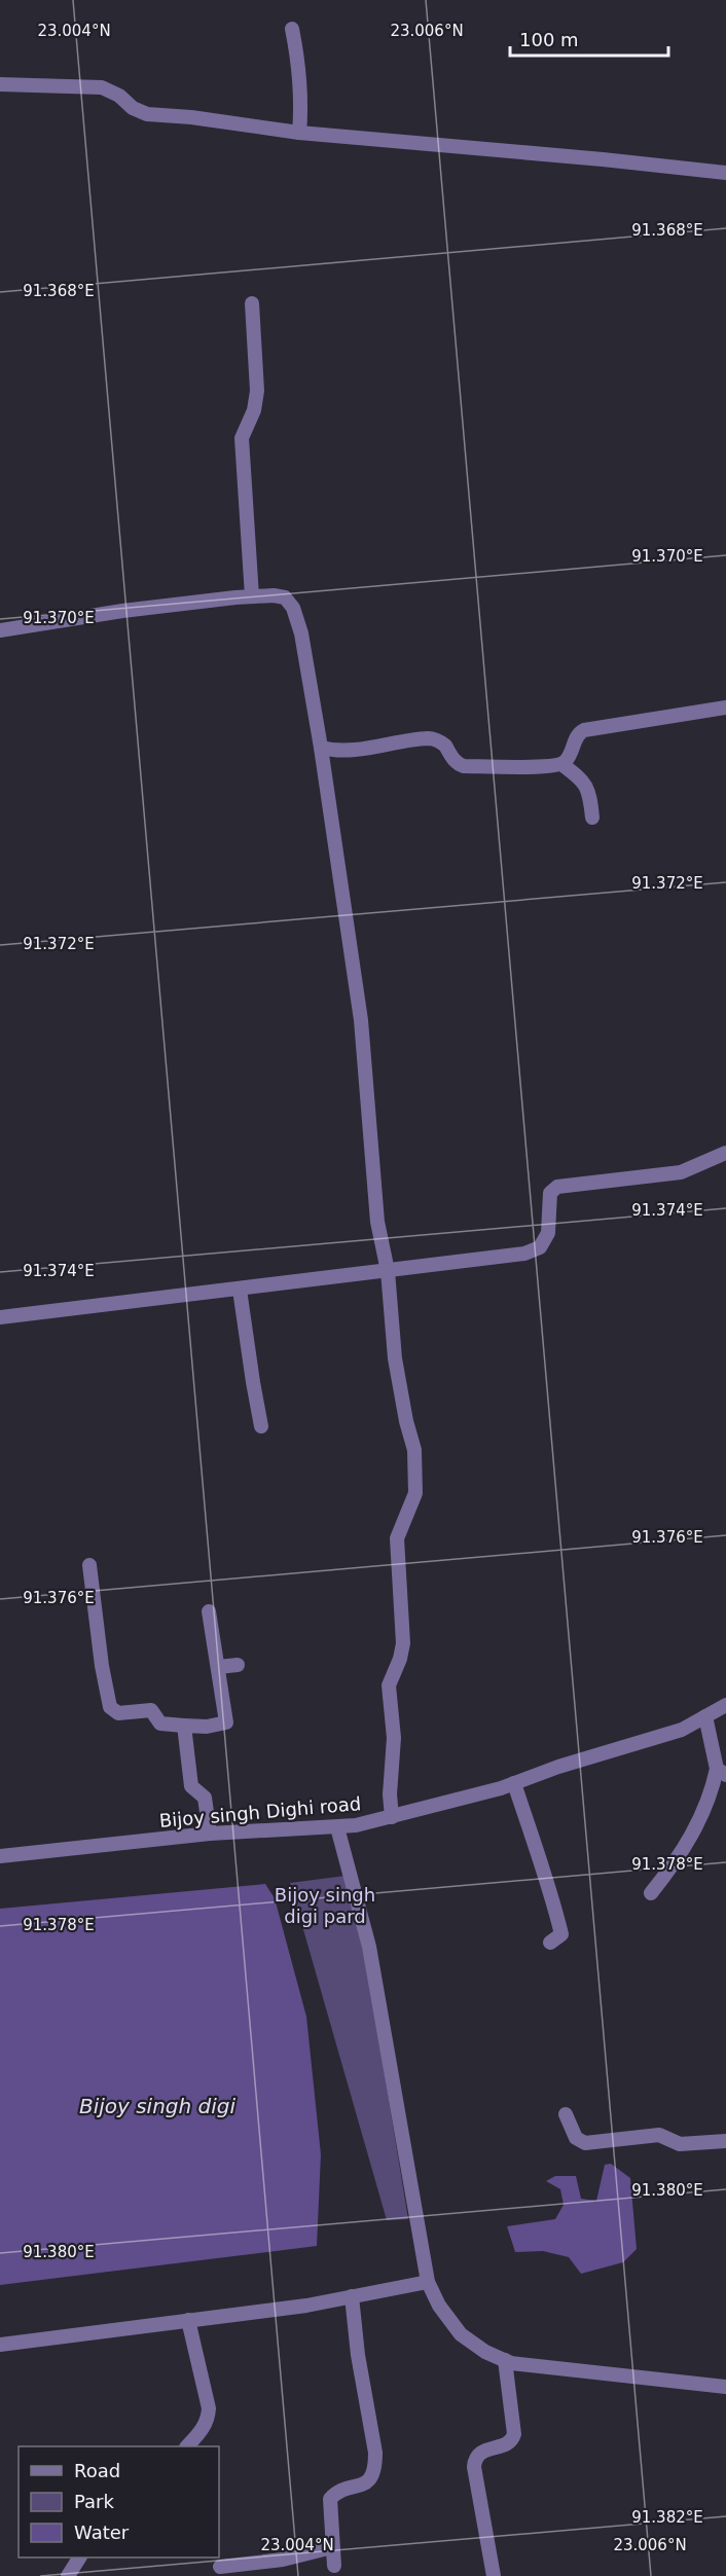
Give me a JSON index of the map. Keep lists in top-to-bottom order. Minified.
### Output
{"streets":{"street":["Bijoy singh Dighi road"]},"water":["Bijoy singh digi"],"parks":["Bijoy singh digi pard"],"legend":["Road","Park","Water"],"scale_bar":"100 m","coordinates":["23.004°N","23.006°N","91.368°E","91.370°E","91.372°E","91.374°E","91.376°E","91.378°E","91.380°E","91.382°E"]}
